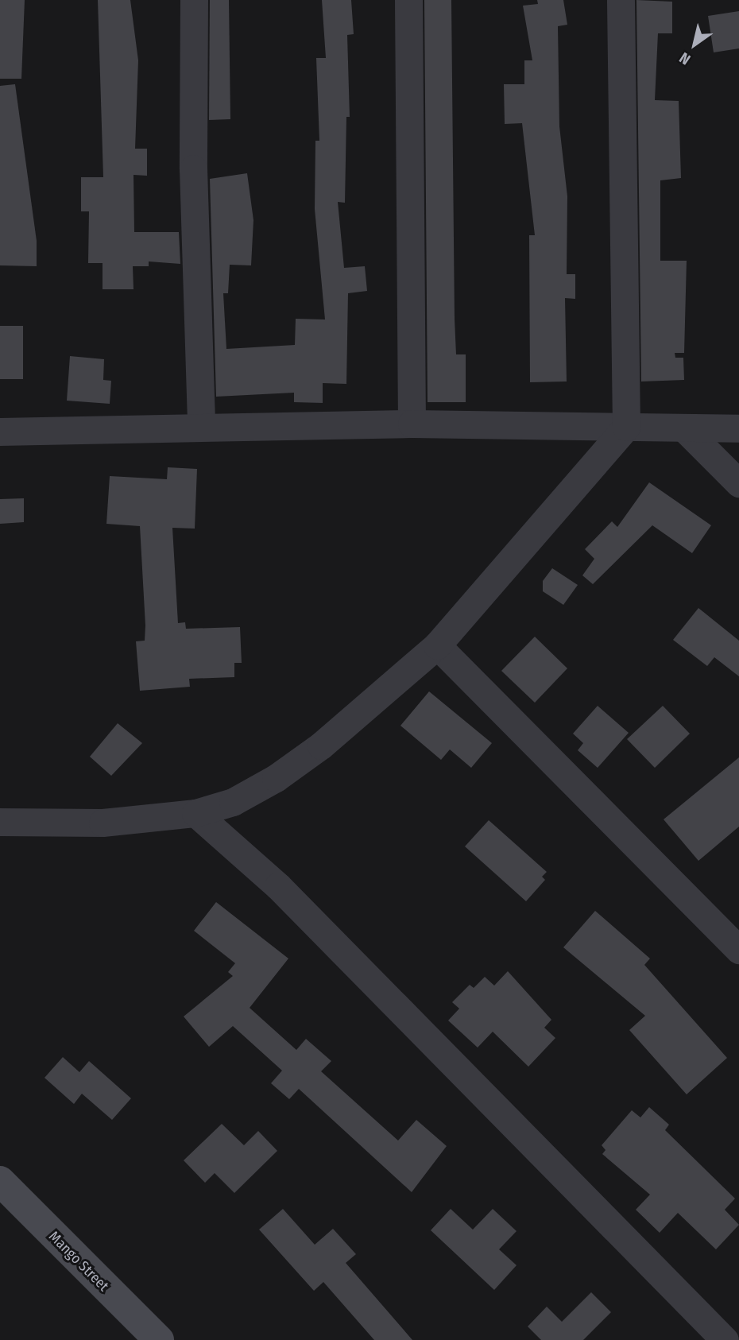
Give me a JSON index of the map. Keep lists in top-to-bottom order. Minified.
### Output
{"streets":{"main road":["Mango Street"]},"north":"bottom left"}
